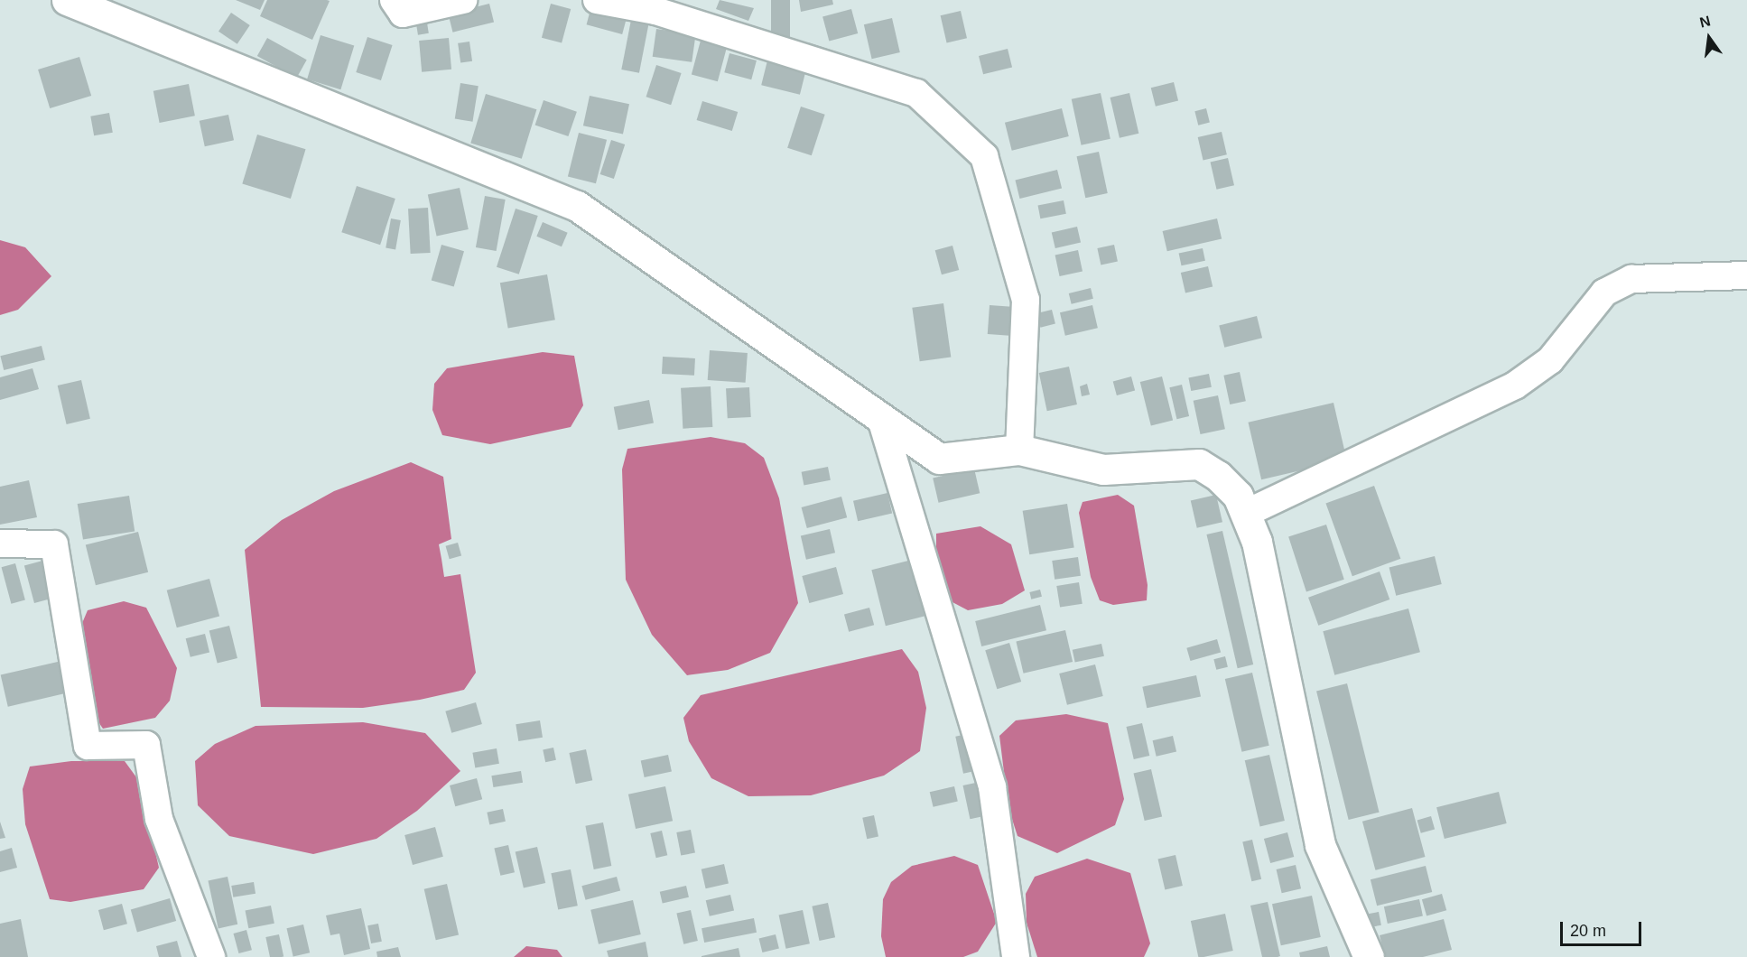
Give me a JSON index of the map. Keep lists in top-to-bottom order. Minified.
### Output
{"scale_bar":"20 m","north":"top"}
